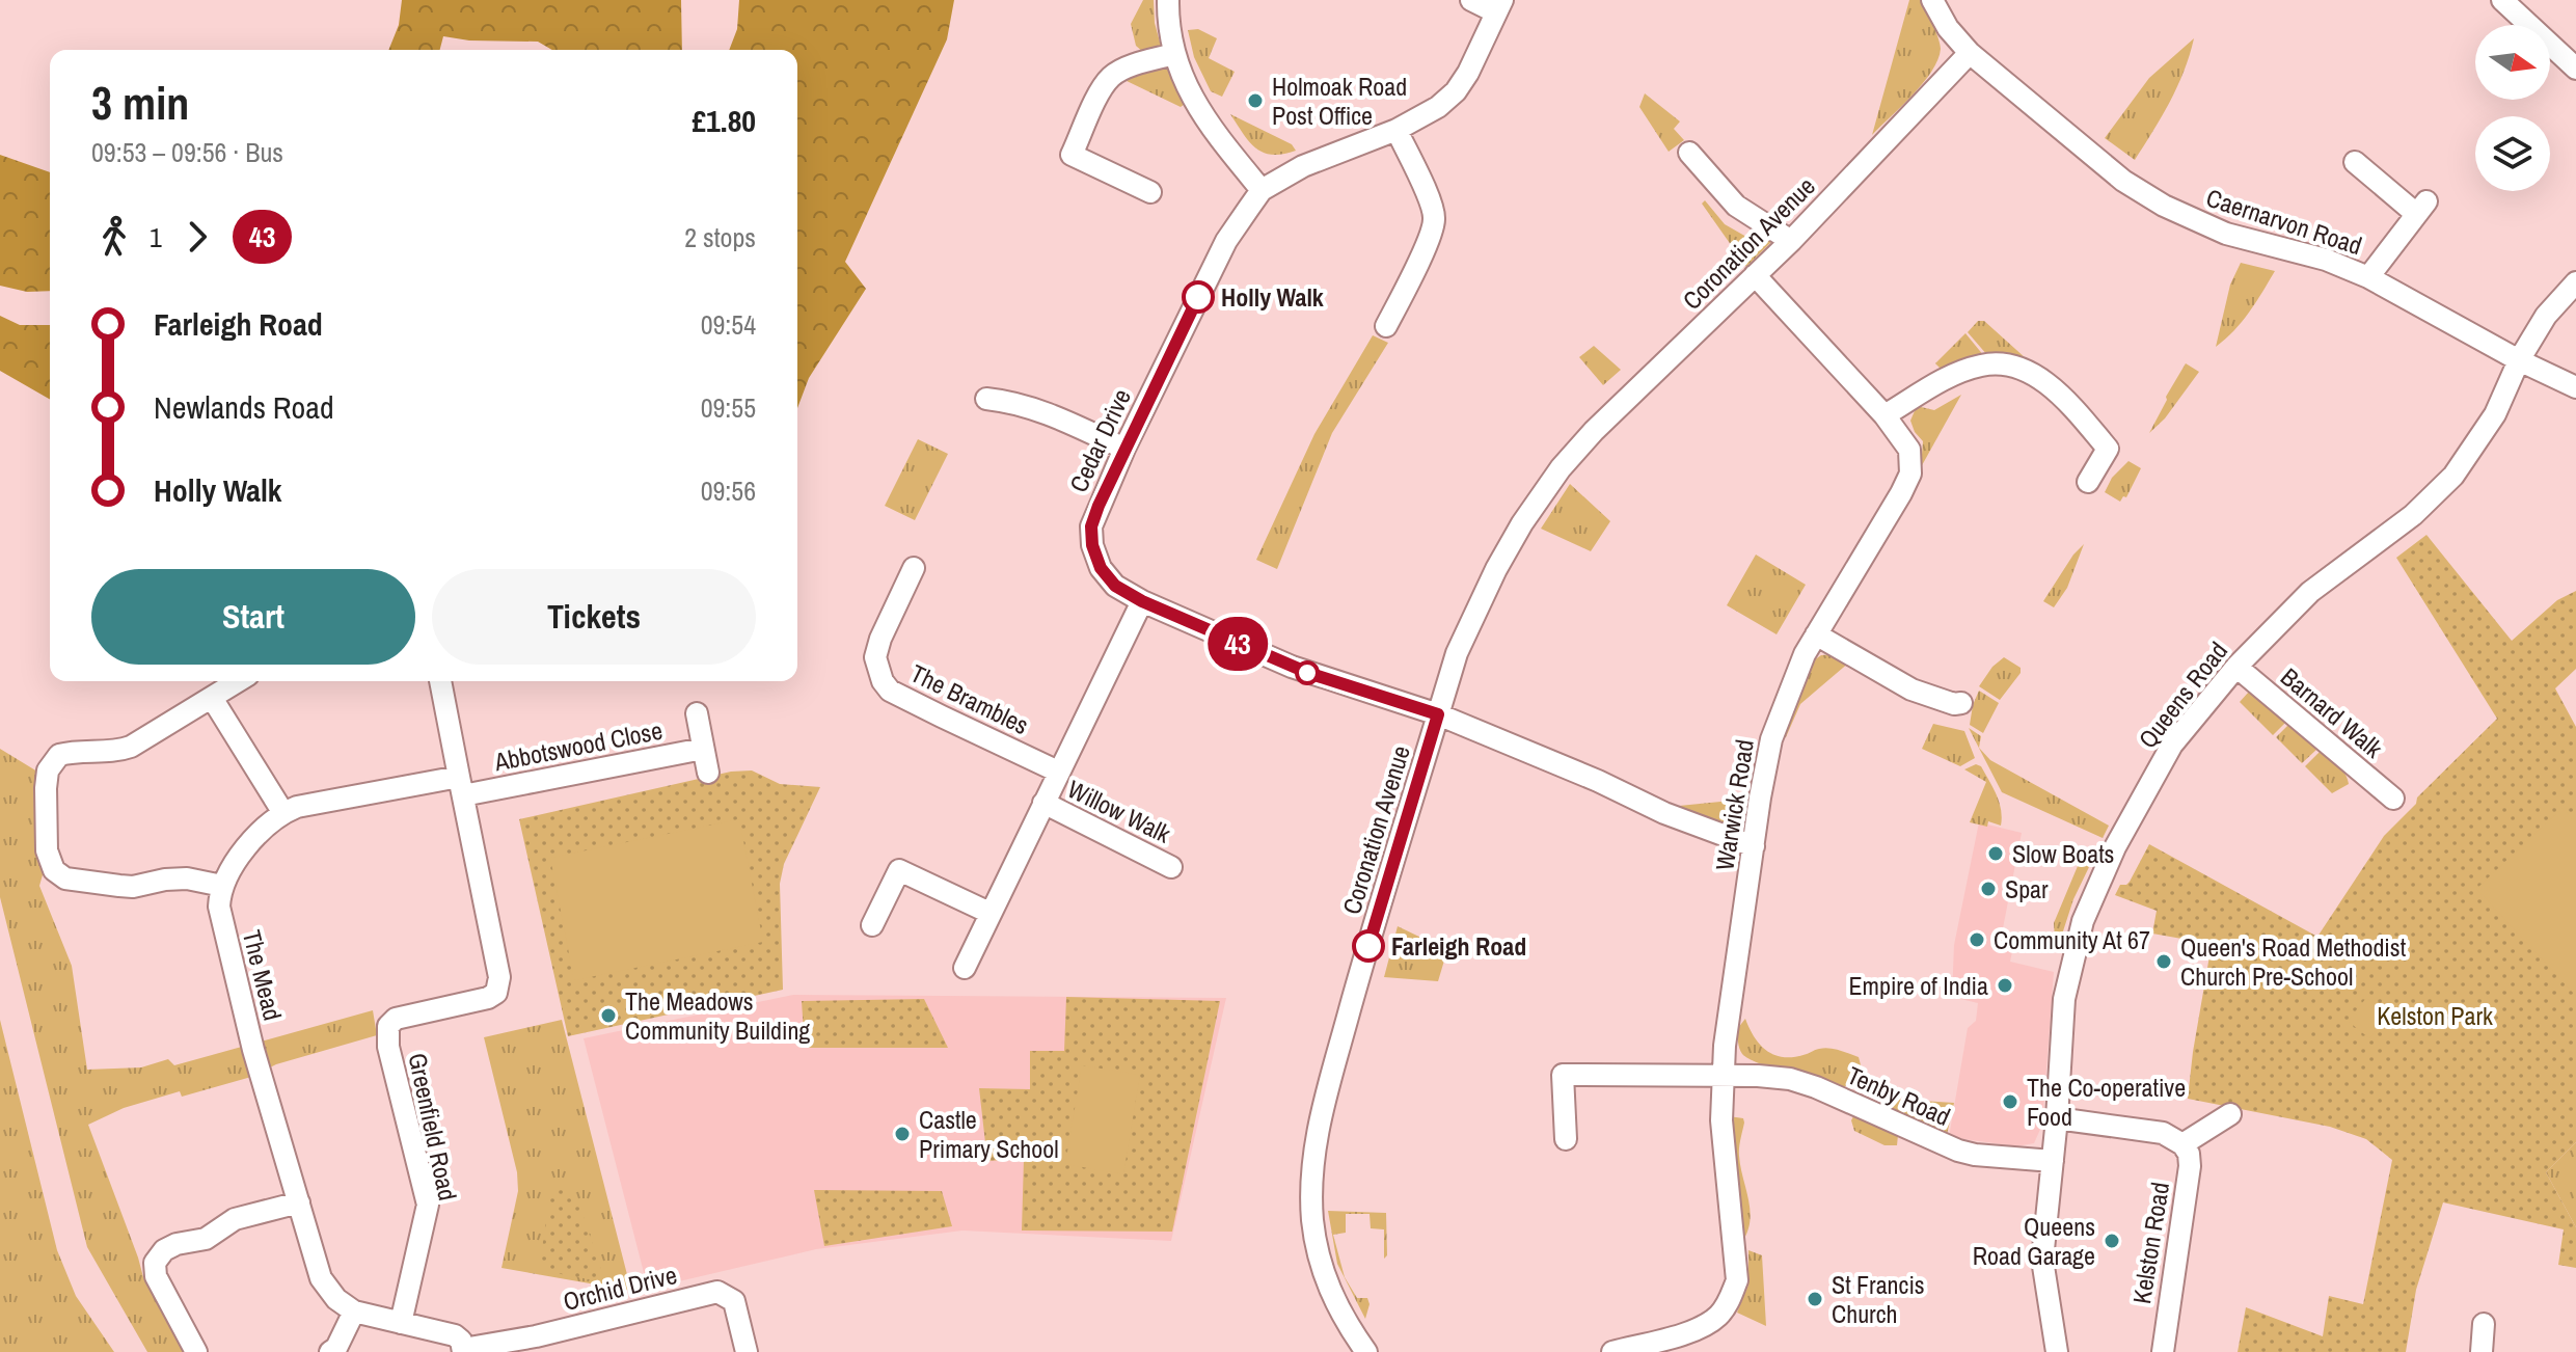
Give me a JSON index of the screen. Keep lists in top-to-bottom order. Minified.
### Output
{"streets":{"street":["Caernarvon Road","Coronation Avenue","Cedar Drive","Queens Road","The Brambles","Barnard Walk","Abbotswood Close","Warwick Road","Willow Walk","The Mead","Tenby Road","Greenfield Road","Kelston Road","Orchid Drive"]},"crossings":[["Caernarvon Road","Coronation Avenue"],["Caernarvon Road","Queens Road"],["Coronation Avenue","Cedar Drive"],["Coronation Avenue","Warwick Road"],["Queens Road","Barnard Walk"],["Queens Road","Tenby Road"],["Abbotswood Close","Greenfield Road"],["Warwick Road","Tenby Road"]],"parks":["Kelston Park"],"places":["Holmoak Road Post Office","Holly Walk","Slow Boats","Spar","Community At 67","Farleigh Road","Queen's Road Methodist Church Pre-School","Empire of India","The Meadows Community Building","The Co-operative Food","Castle Primary School","Queens Road Garage","St Francis Church"],"lines":["bus line 43"],"north":"right","page":{"on_map":"43","heading":["3 min","09:53 – 09:56 · Bus","£1.80"],"legs":["1","43","2 stops"],"list":[{"name":"Farleigh Road","value":"09:54"},{"name":"Newlands Road","value":"09:55"},{"name":"Holly Walk","value":"09:56"}],"buttons":["Start","Tickets"]}}
